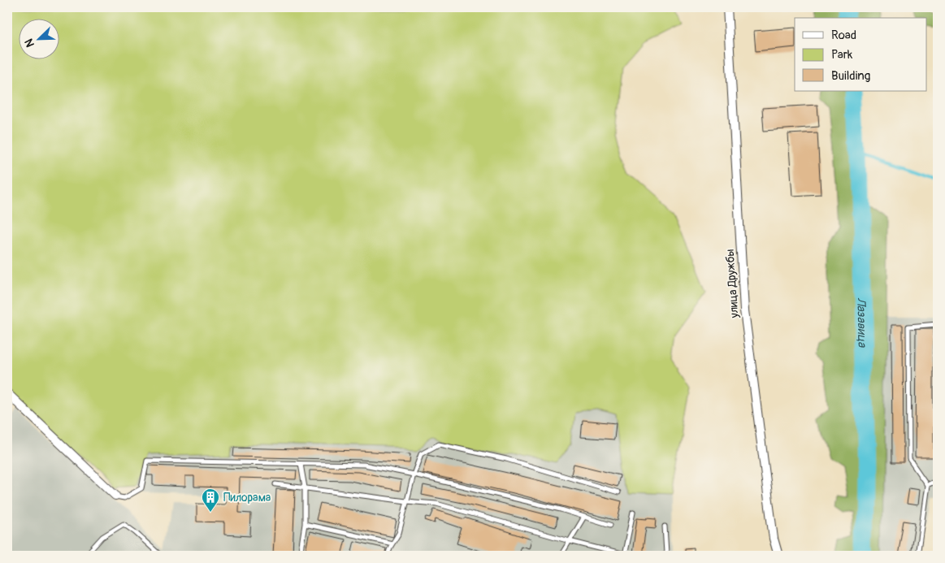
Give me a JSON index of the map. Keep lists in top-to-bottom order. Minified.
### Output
{"streets":{"street":["улица Дружбы"]},"water":["Лазавица"],"places":{"building":["Пилорама"]},"legend":["Road","Park","Building"],"north":"bottom left"}
